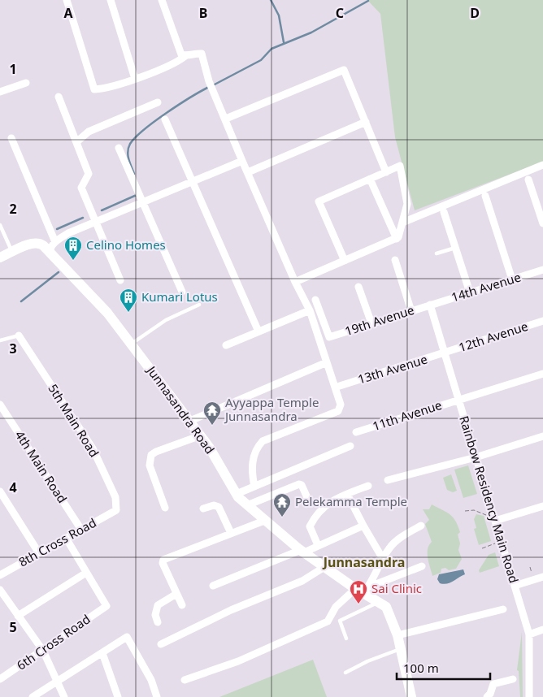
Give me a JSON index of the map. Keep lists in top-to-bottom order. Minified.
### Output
{"streets":{"street":["14th Avenue","19th Avenue","12th Avenue","13th Avenue","Junnasandra Road","11th Avenue","5th Main Road","4th Main Road","Rainbow Residency Main Road","8th Cross Road","6th Cross Road"]},"crossings":[["14th Avenue","19th Avenue"],["14th Avenue","Rainbow Residency Main Road"],["19th Avenue","Rainbow Residency Main Road"],["12th Avenue","13th Avenue"],["12th Avenue","Rainbow Residency Main Road"],["13th Avenue","Rainbow Residency Main Road"],["11th Avenue","Rainbow Residency Main Road"],["5th Main Road","8th Cross Road"],["4th Main Road","8th Cross Road"]],"districts":["Junnasandra"],"places":{"building":["Celino Homes","Kumari Lotus"],"temple":["Ayyappa Temple Junnasandra","Pelekamma Temple"],"hospital":["Sai Clinic"]},"scale_bar":"100 m","grid":{"columns":["A","B","C","D"],"rows":["1","2","3","4","5"]}}
